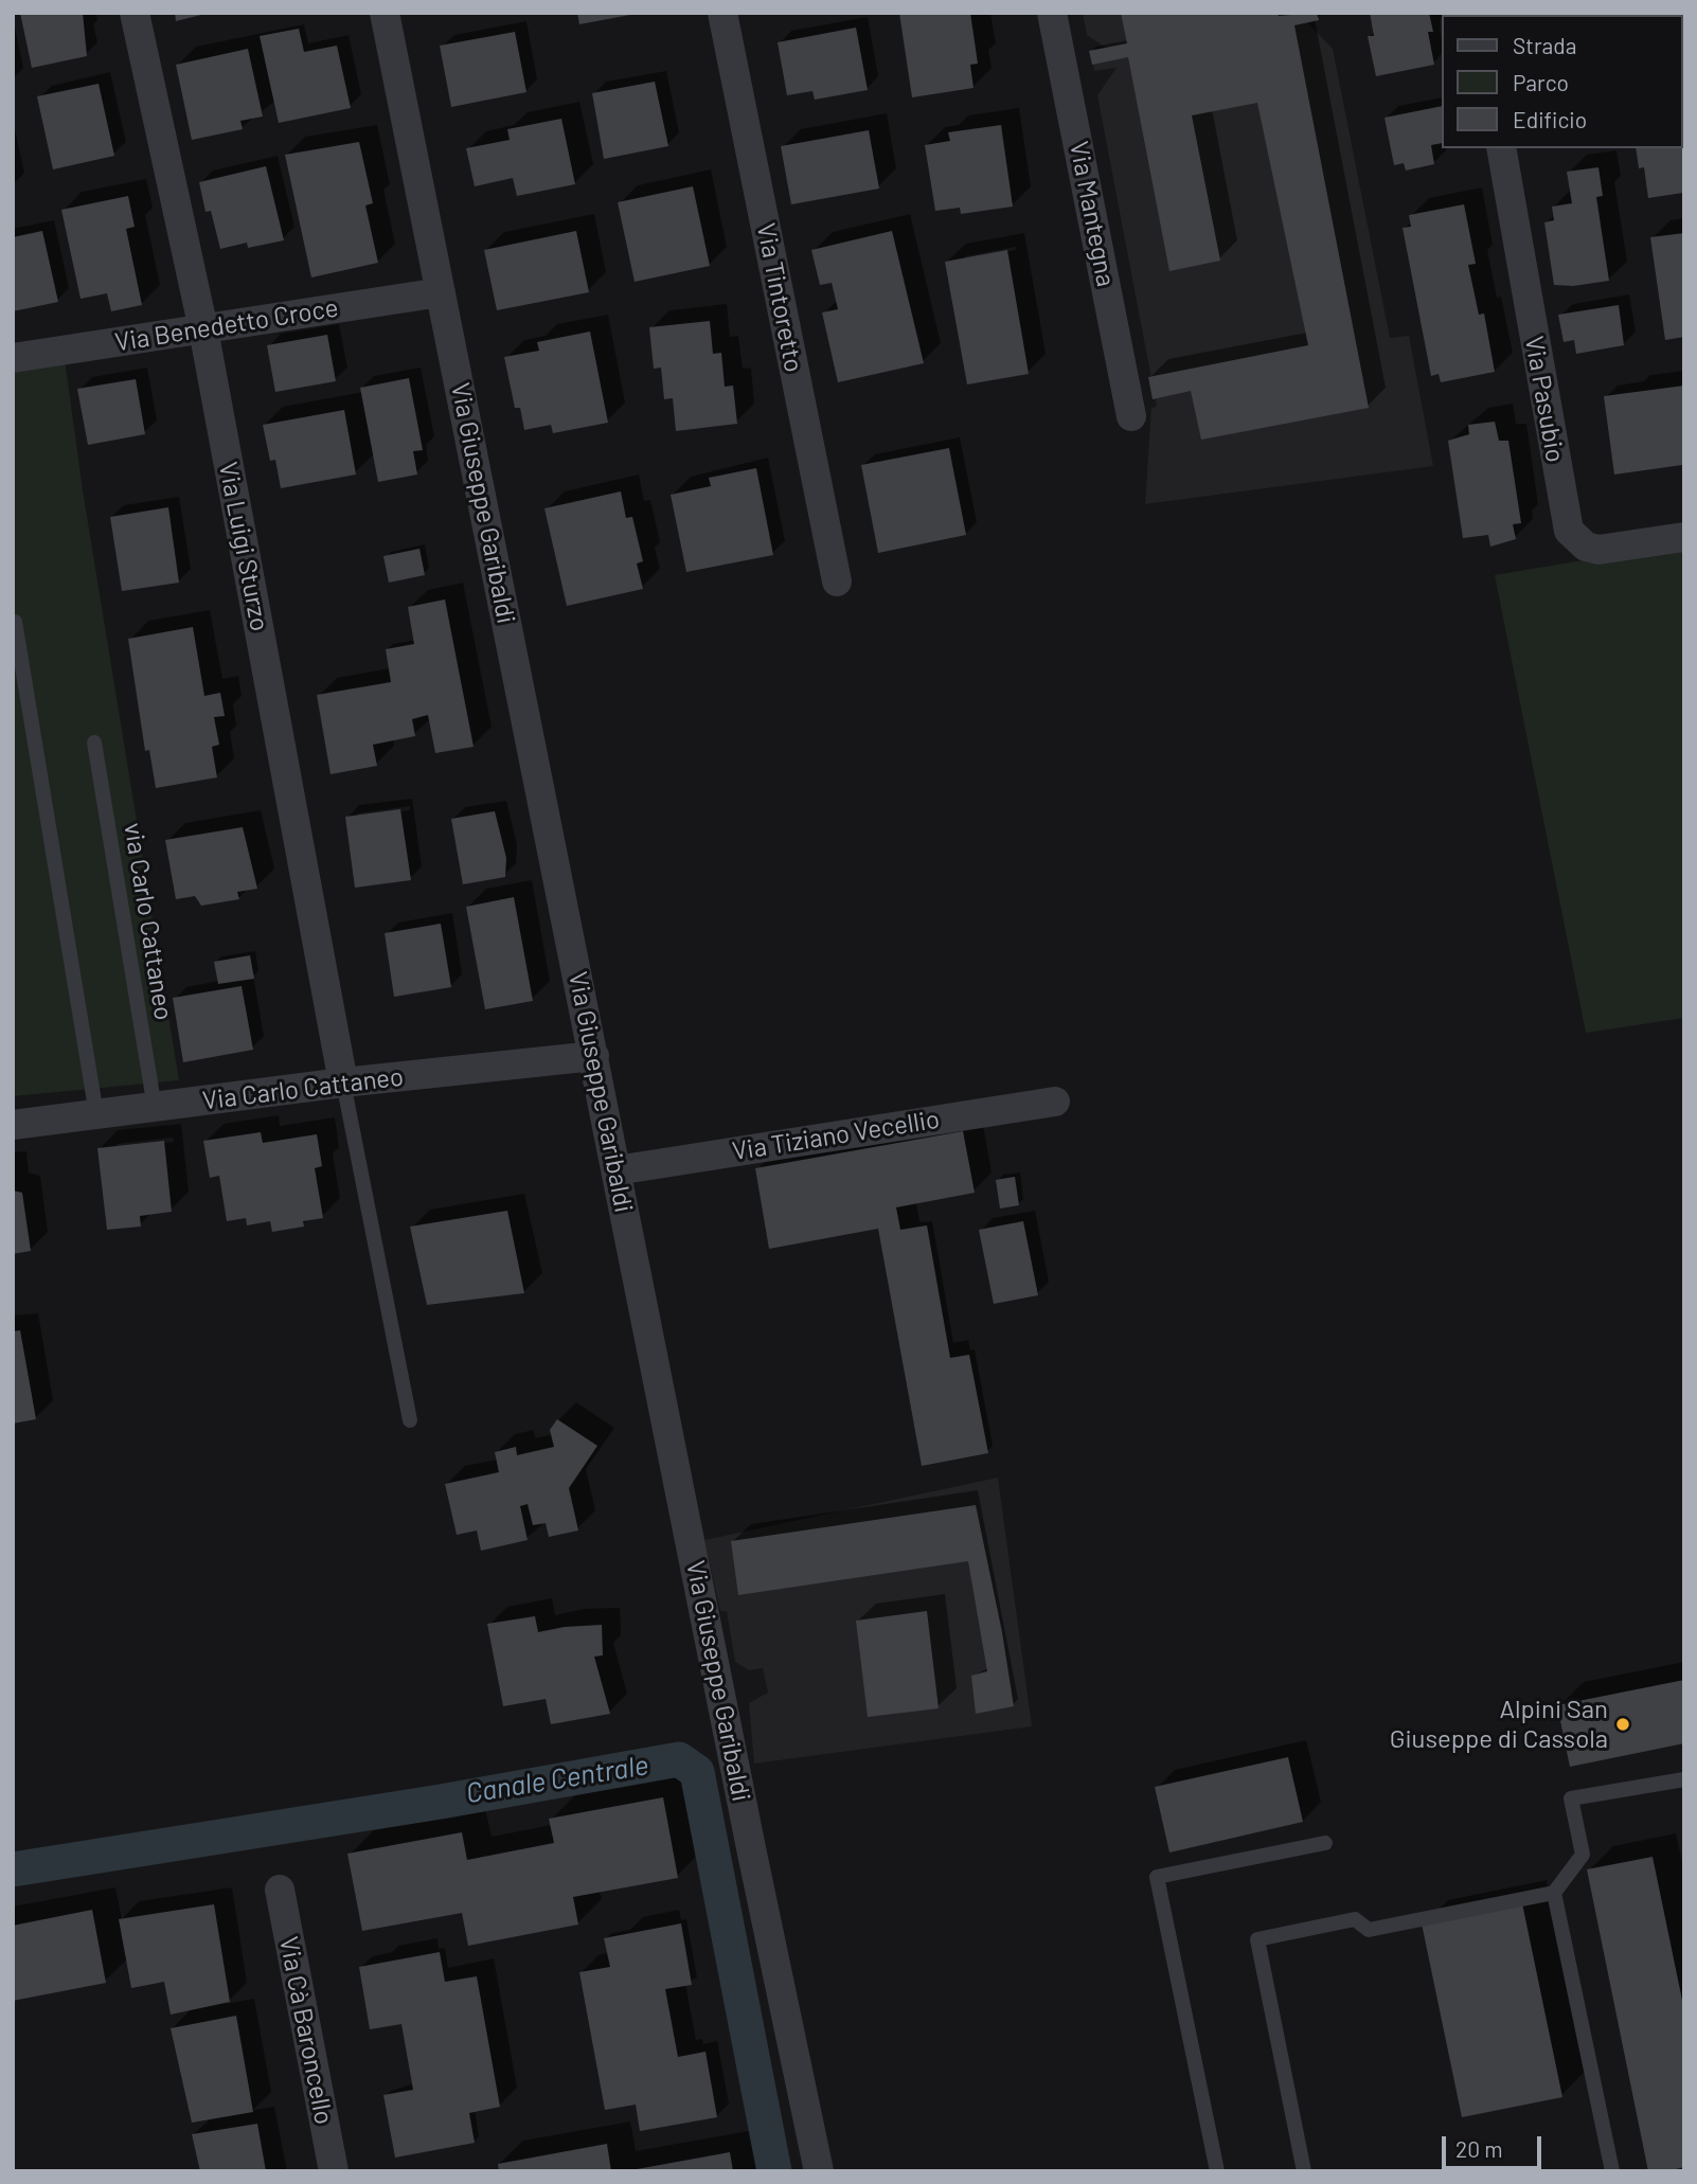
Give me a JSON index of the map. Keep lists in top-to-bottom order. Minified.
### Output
{"streets":{"street":["Via Mantegna","Via Tintoretto","Via Benedetto Croce","Via Pasubio","Via Giuseppe Garibaldi","Via Luigi Sturzo","Via Carlo Cattaneo","Via Tiziano Vecellio","Via Cà Baroncello"],"lane":["via Carlo Cattaneo"]},"crossings":[["Via Benedetto Croce","Via Giuseppe Garibaldi"],["Via Benedetto Croce","Via Luigi Sturzo"],["Via Giuseppe Garibaldi","Via Carlo Cattaneo"],["Via Giuseppe Garibaldi","Via Tiziano Vecellio"],["Via Luigi Sturzo","Via Carlo Cattaneo"],["via Carlo Cattaneo","Via Carlo Cattaneo"]],"water":["Canale Centrale"],"places":["Alpini San Giuseppe di Cassola"],"legend":["Strada","Parco","Edificio"],"scale_bar":"20 m"}
